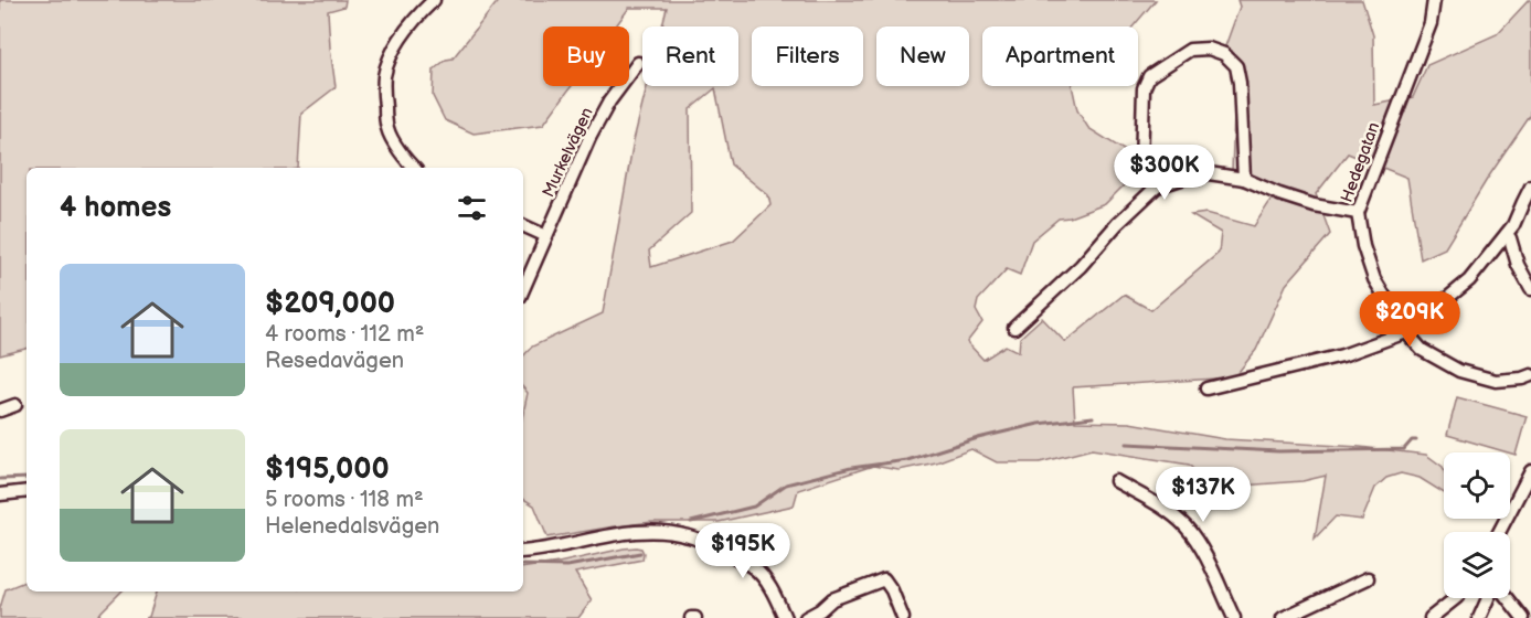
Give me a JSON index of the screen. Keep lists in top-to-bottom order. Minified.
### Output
{"streets":{"street":["Murkelvägen","Hedegatan"]},"page":{"chip":["Buy","Rent","Filters","New","Apartment"],"price":["$300K","$209K","$137K","$195K"],"heading":"4 homes","list":[{"name":"$209,000","note":"4 rooms · 112 m² · Resedavägen"},{"name":"$195,000","note":"5 rooms · 118 m² · Helenedalsvägen"}]}}
